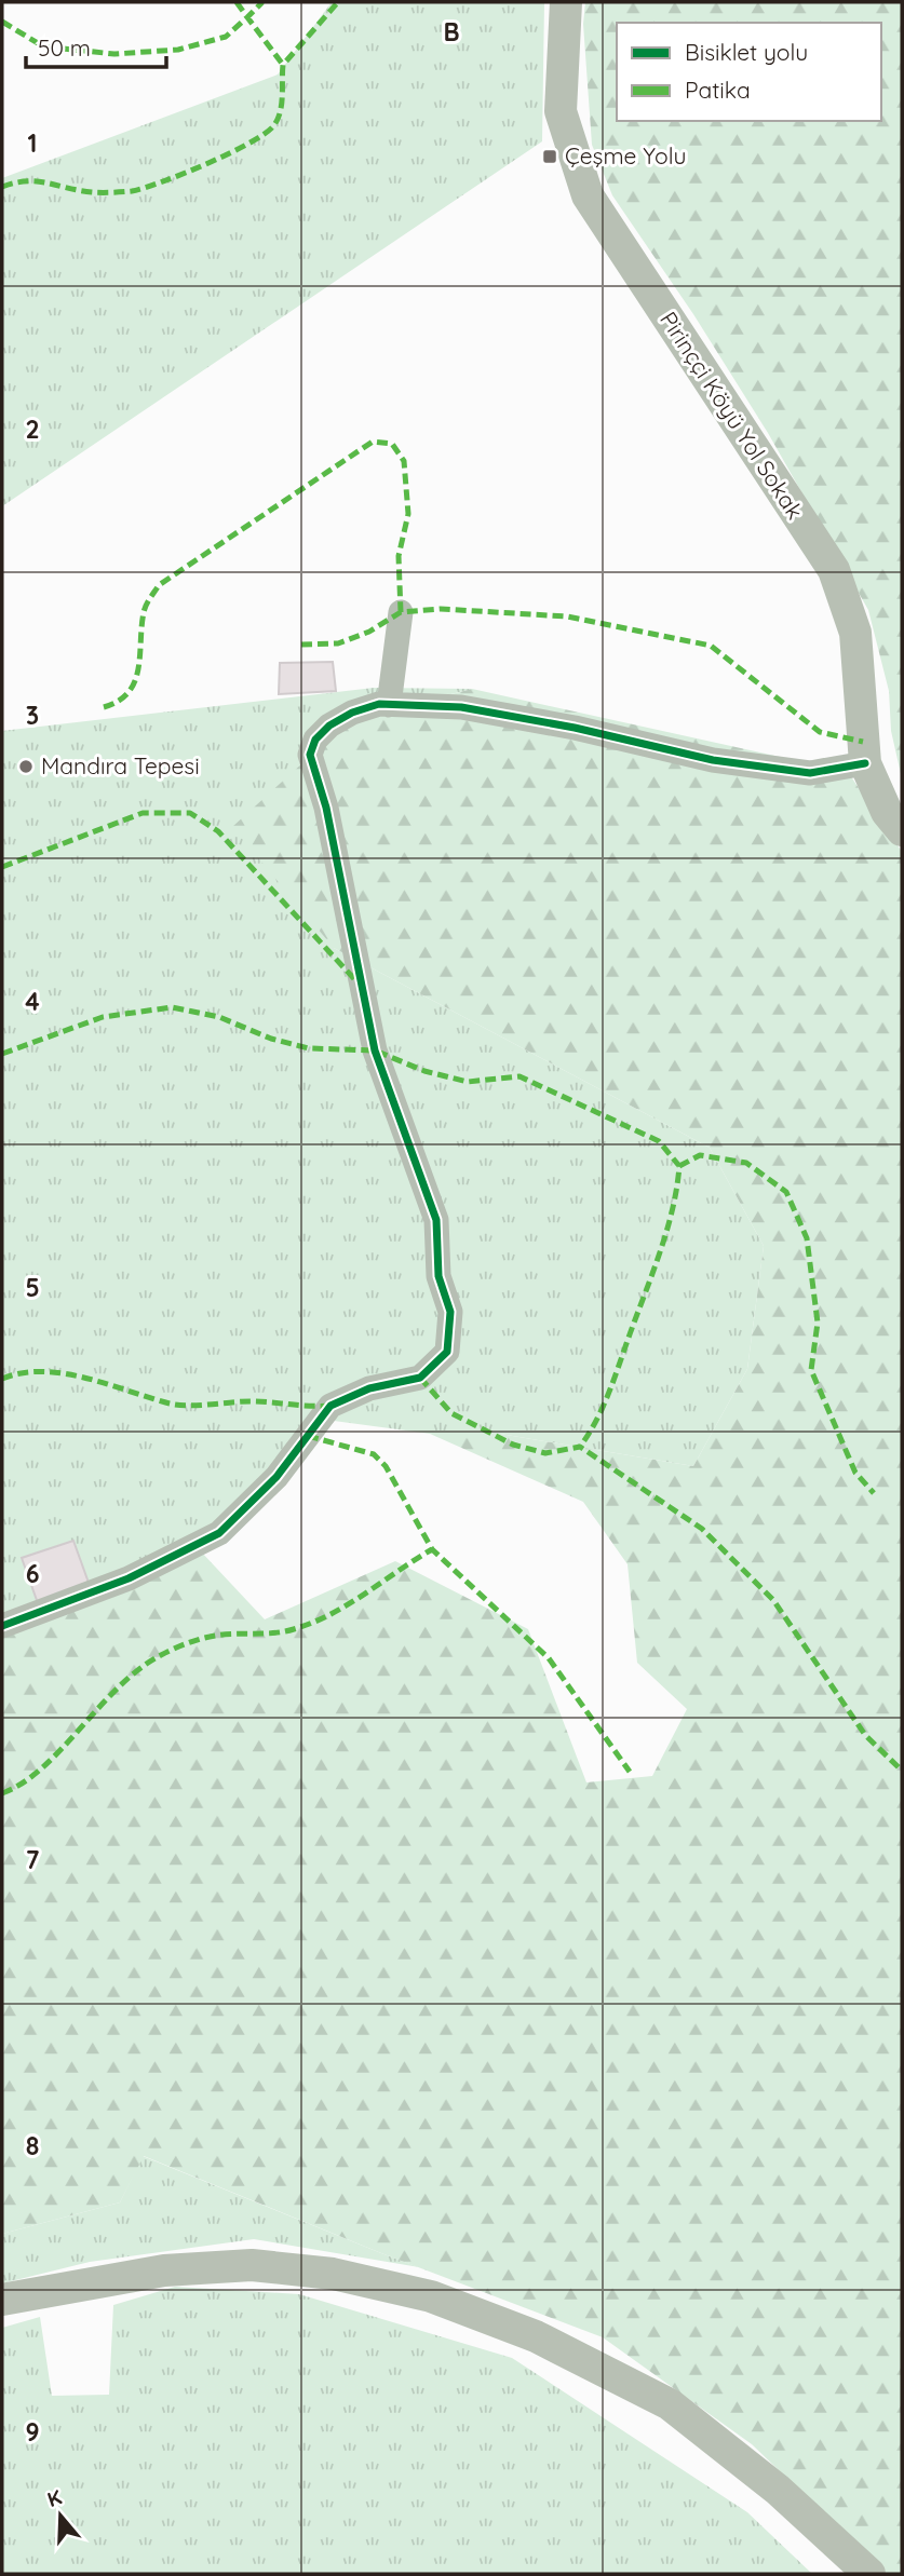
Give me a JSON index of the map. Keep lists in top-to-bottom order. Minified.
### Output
{"streets":{"main road":["Pirinççi Köyü Yol Sokak"]},"places":{"transit":["Çeşme Yolu"],"other":["Mandıra Tepesi"]},"legend":["Bisiklet yolu","Patika"],"scale_bar":"50 m","north":"top","grid":{"columns":["B"],"rows":["1","2","3","4","5","6","7","8","9"]}}
